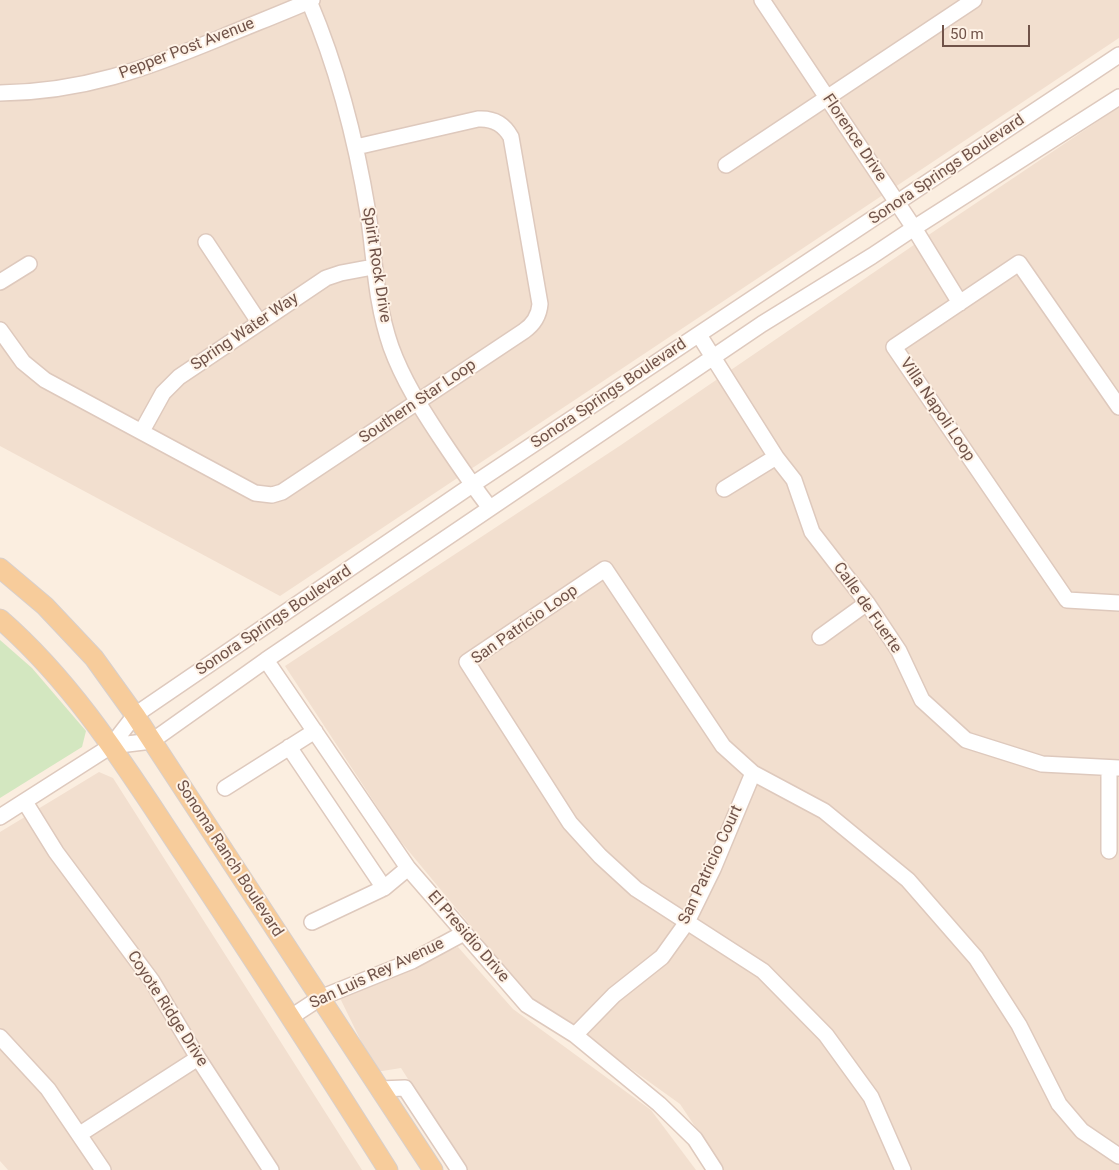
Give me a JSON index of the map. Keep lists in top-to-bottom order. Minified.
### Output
{"streets":{"main road":["Sonoma Ranch Boulevard"],"street":["Pepper Post Avenue","Florence Drive","Sonora Springs Boulevard","Spirit Rock Drive","Spring Water Way","Southern Star Loop","Villa Napoli Loop","Calle de Fuerte","San Patricio Loop","San Patricio Court","El Presidio Drive","San Luis Rey Avenue","Coyote Ridge Drive"]},"crossings":[["Pepper Post Avenue","Spirit Rock Drive"],["Florence Drive","Sonora Springs Boulevard"],["Florence Drive","Villa Napoli Loop"],["Sonora Springs Boulevard","Spirit Rock Drive"],["Sonora Springs Boulevard","Calle de Fuerte"],["Sonora Springs Boulevard","Sonoma Ranch Boulevard"],["Sonora Springs Boulevard","El Presidio Drive"],["Sonora Springs Boulevard","Coyote Ridge Drive"],["Spirit Rock Drive","Spring Water Way"],["Spirit Rock Drive","Southern Star Loop"],["Spring Water Way","Southern Star Loop"],["San Patricio Loop","San Patricio Court"],["Sonoma Ranch Boulevard","San Luis Rey Avenue"],["San Patricio Court","El Presidio Drive"],["El Presidio Drive","San Luis Rey Avenue"]],"scale_bar":"50 m"}
